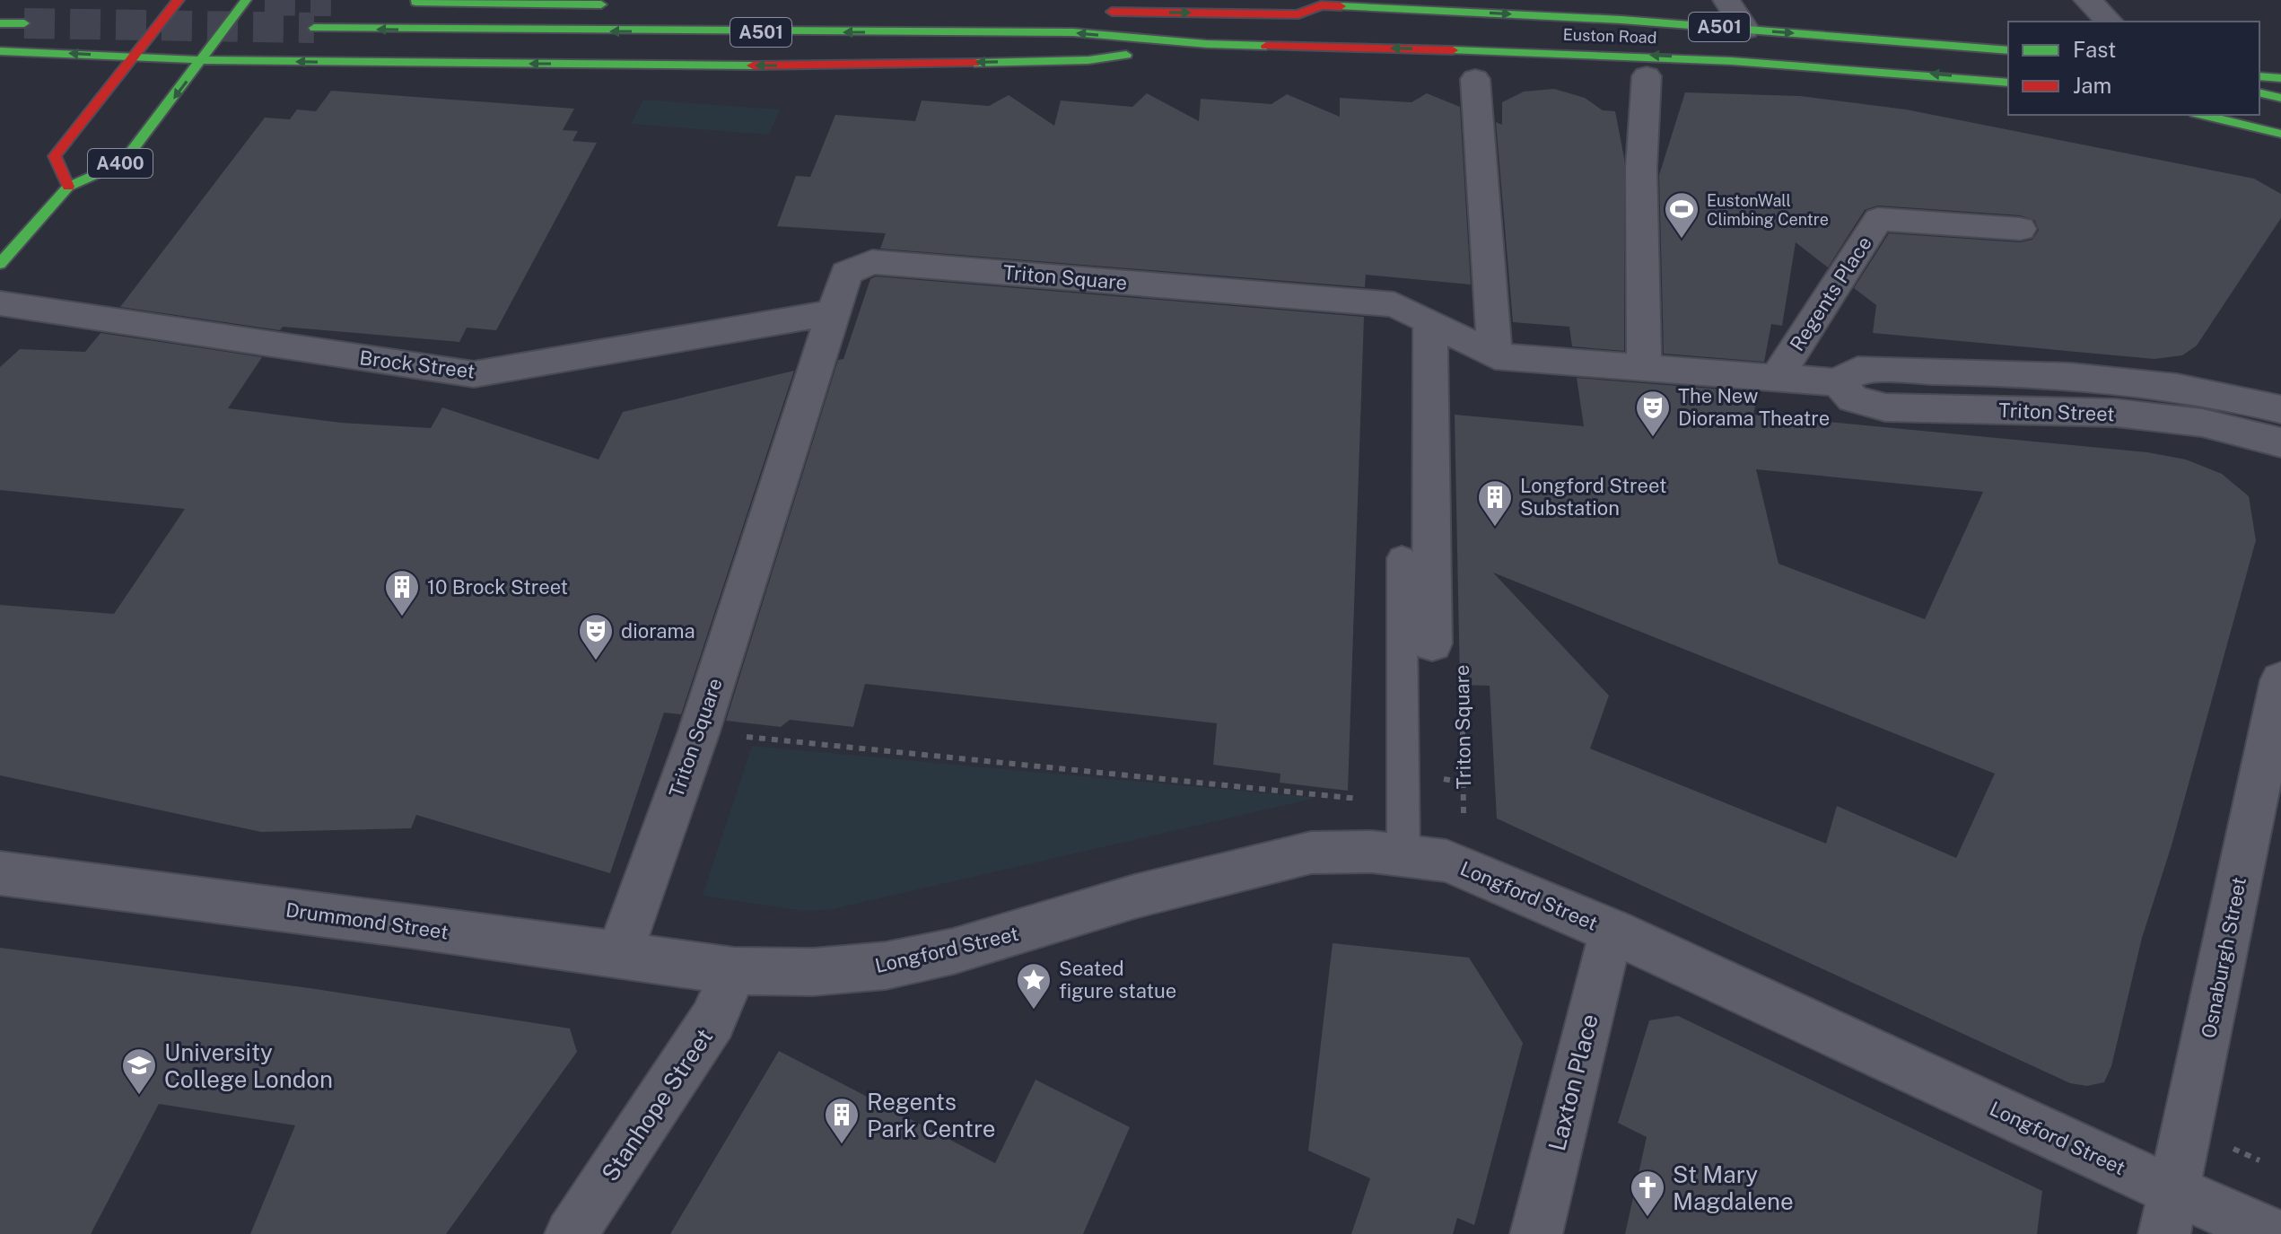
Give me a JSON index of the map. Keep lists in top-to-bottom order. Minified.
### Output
{"streets":{"main road":["A501","Euston Road","A400"],"street":["Triton Square","Regents Place","Brock Street","Triton Street","Longford Street","Drummond Street","Osnaburgh Street","Laxton Place","Stanhope Street"]},"crossings":[["A501","Euston Road"],["A501","A400"],["Triton Square","Brock Street"],["Triton Square","Triton Street"],["Triton Square","Drummond Street"],["Regents Place","Triton Street"],["Longford Street","Drummond Street"],["Longford Street","Osnaburgh Street"],["Longford Street","Laxton Place"],["Longford Street","Stanhope Street"],["Drummond Street","Stanhope Street"]],"places":{"sports":["EustonWall Climbing Centre"],"theatre":["The New Diorama Theatre","diorama"],"building":["Longford Street Substation","10 Brock Street","Regents Park Centre"],"place":["Seated figure statue"],"school or university":["University College London"],"church":["St Mary Magdalene"]},"legend":["Fast","Jam"]}
